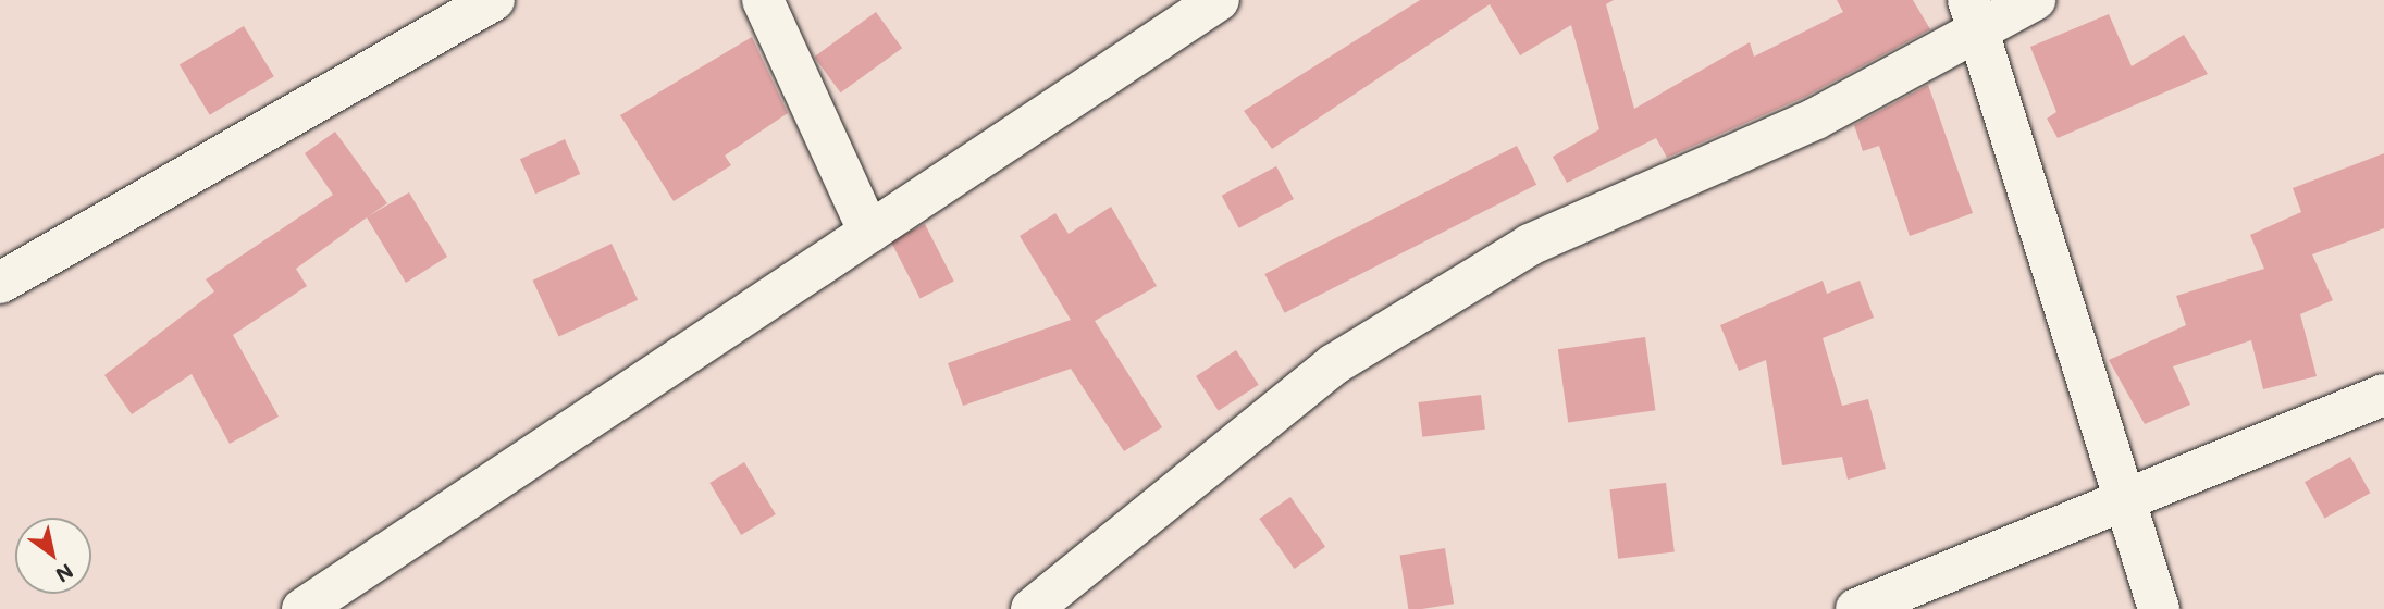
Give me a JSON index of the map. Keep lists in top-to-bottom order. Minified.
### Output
{"north":"bottom right"}
